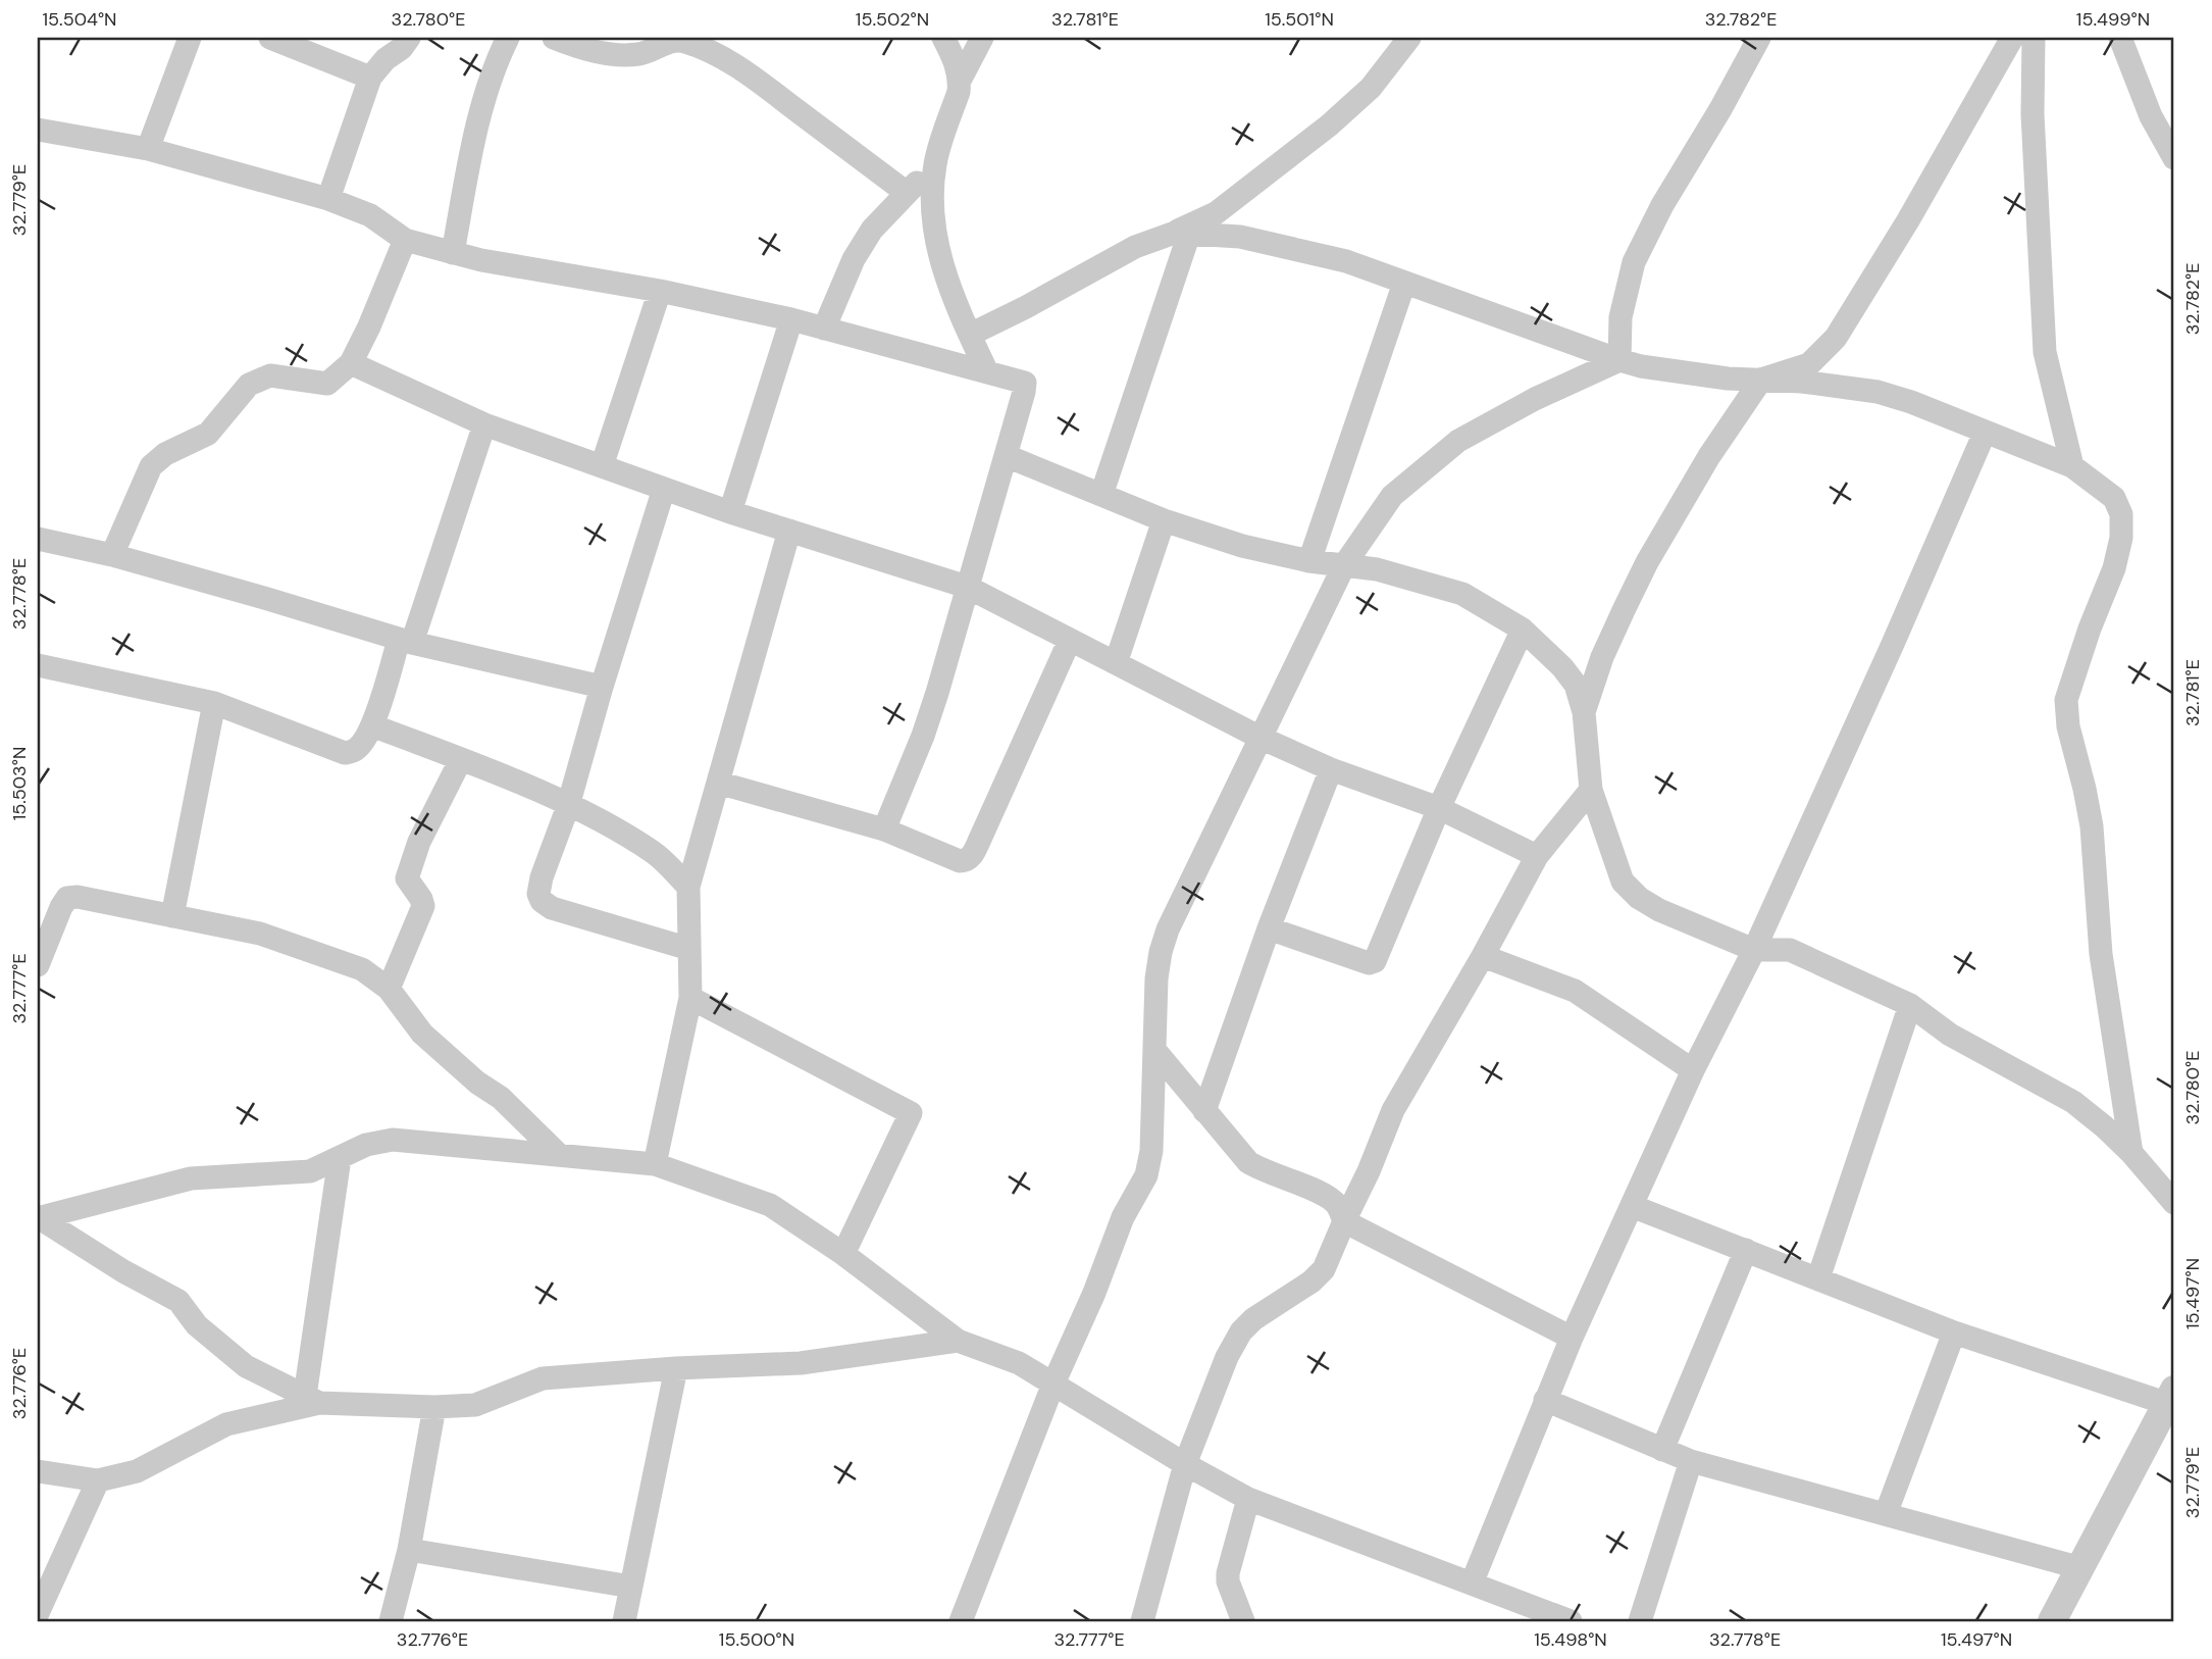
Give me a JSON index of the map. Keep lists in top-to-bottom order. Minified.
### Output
{"coordinates":["15.504°N","32.780°E","15.502°N","32.781°E","15.501°N","32.782°E","15.499°N","32.779°E","32.778°E","15.503°N","32.777°E","15.497°N","32.776°E","15.500°N","15.498°N"]}
